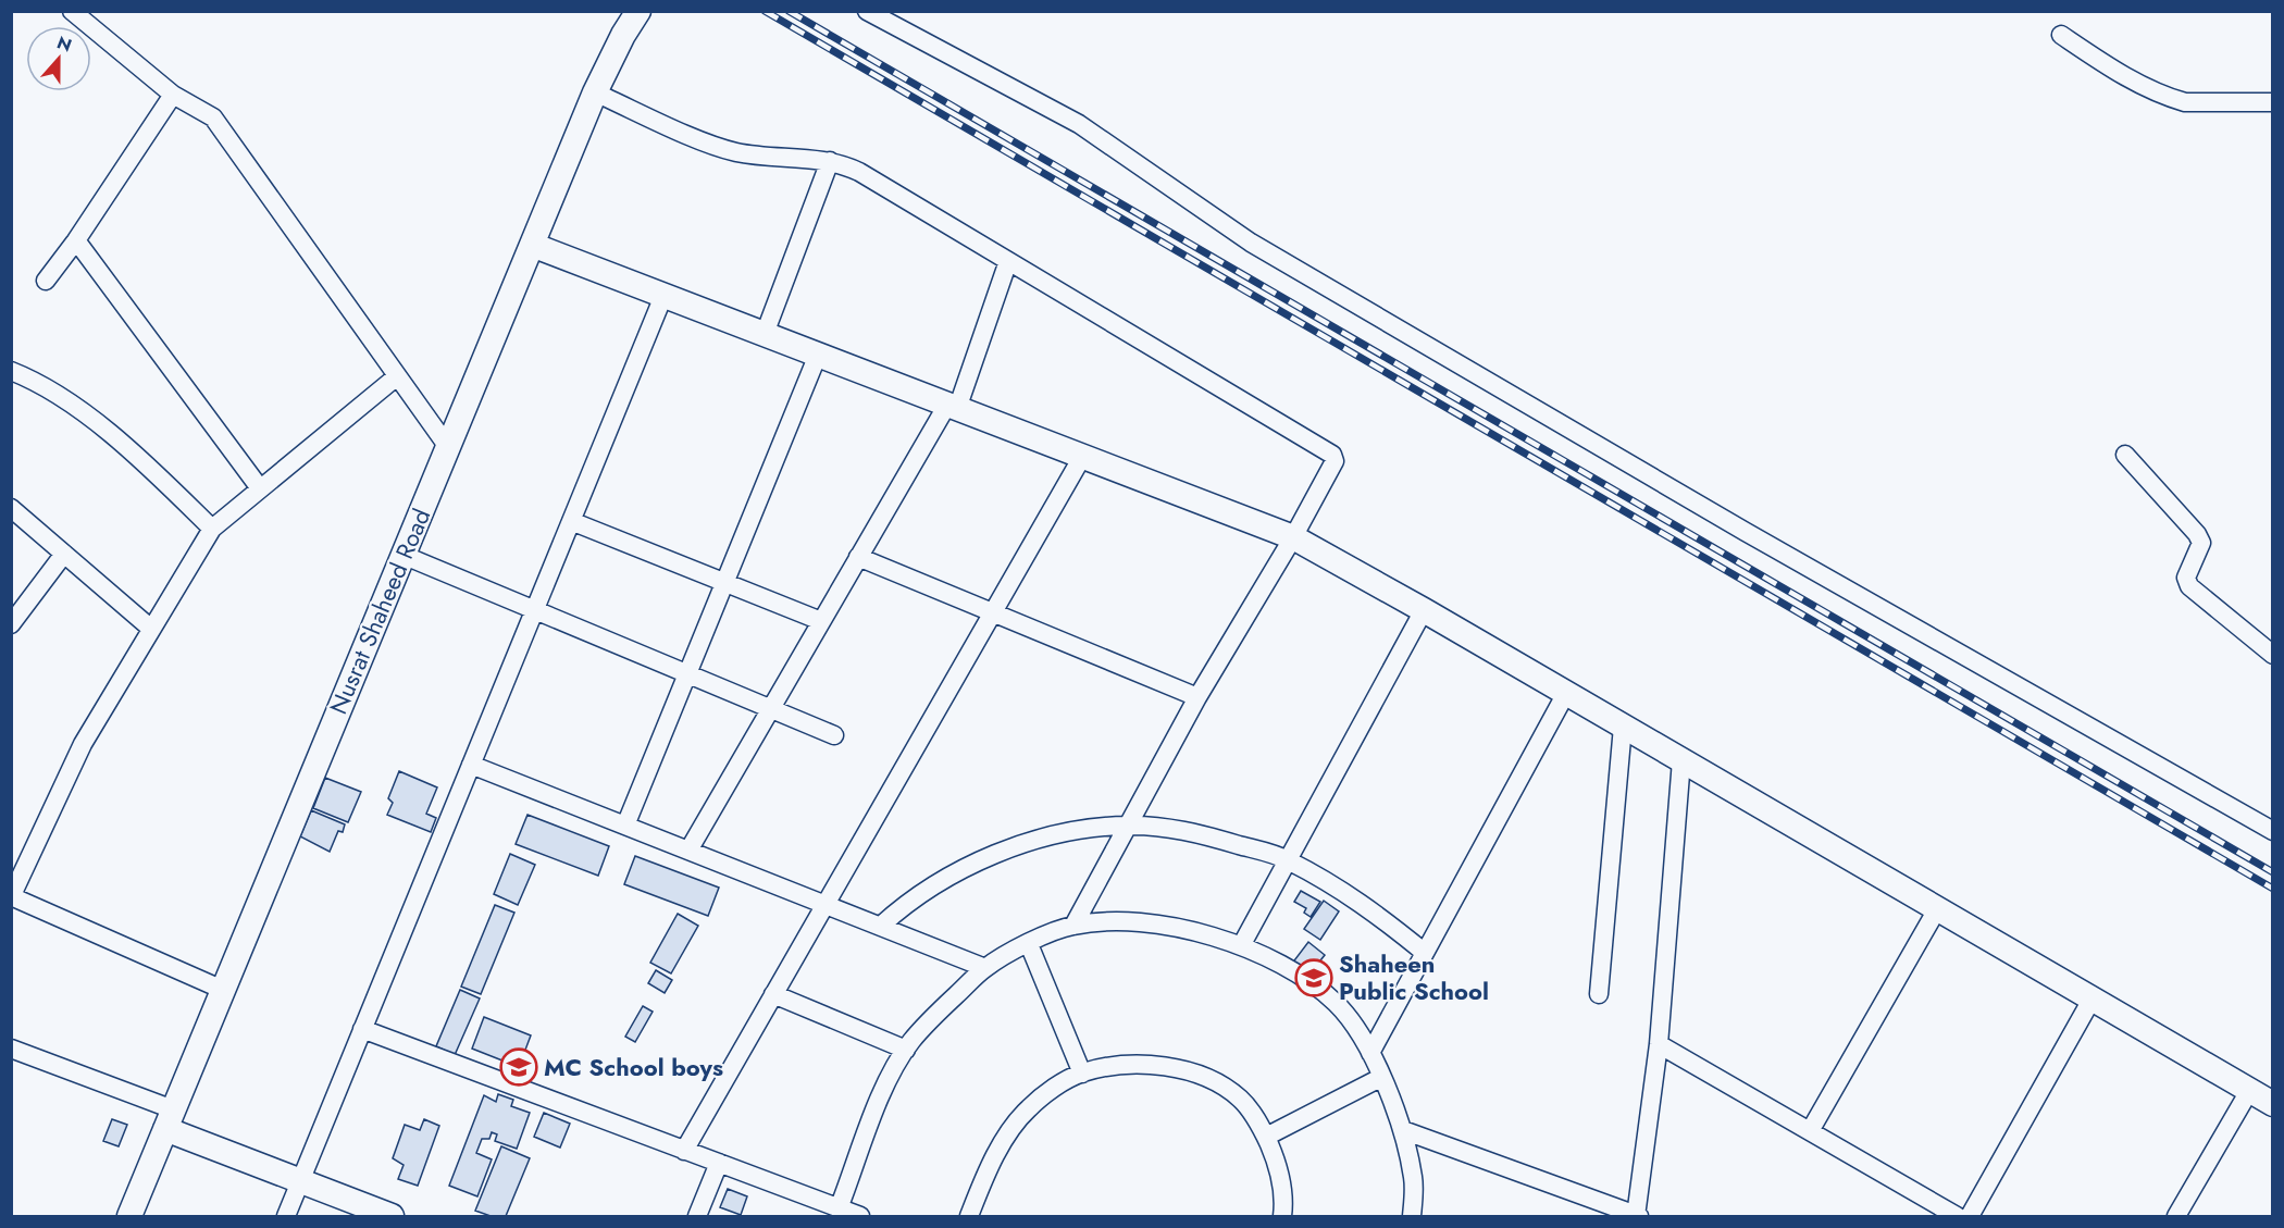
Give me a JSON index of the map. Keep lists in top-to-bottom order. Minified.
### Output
{"streets":{"street":["Nusrat Shaheed Road"]},"places":{"school or university":["Shaheen Public School","MC School boys"]},"north":"top"}
